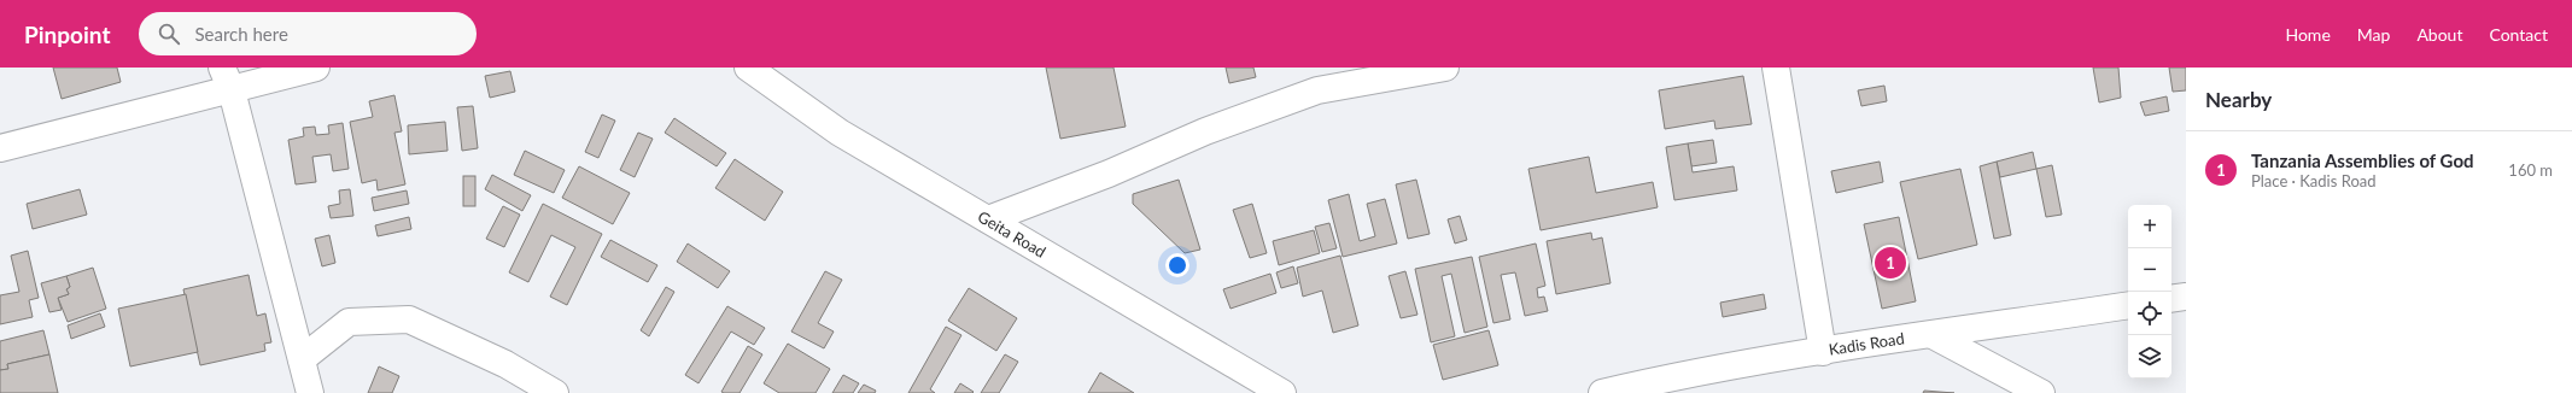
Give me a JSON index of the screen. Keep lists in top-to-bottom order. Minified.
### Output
{"streets":{"street":["Geita Road","Kadis Road"]},"page":{"header":"Pinpoint","search":"Search here","nav":["Home","Map","About","Contact"],"heading":"Nearby","list":[{"mark":"1","name":"Tanzania Assemblies of God","note":"Place · Kadis Road","value":"160 m"}],"map_buttons":["+","−"],"pins":"1"}}
